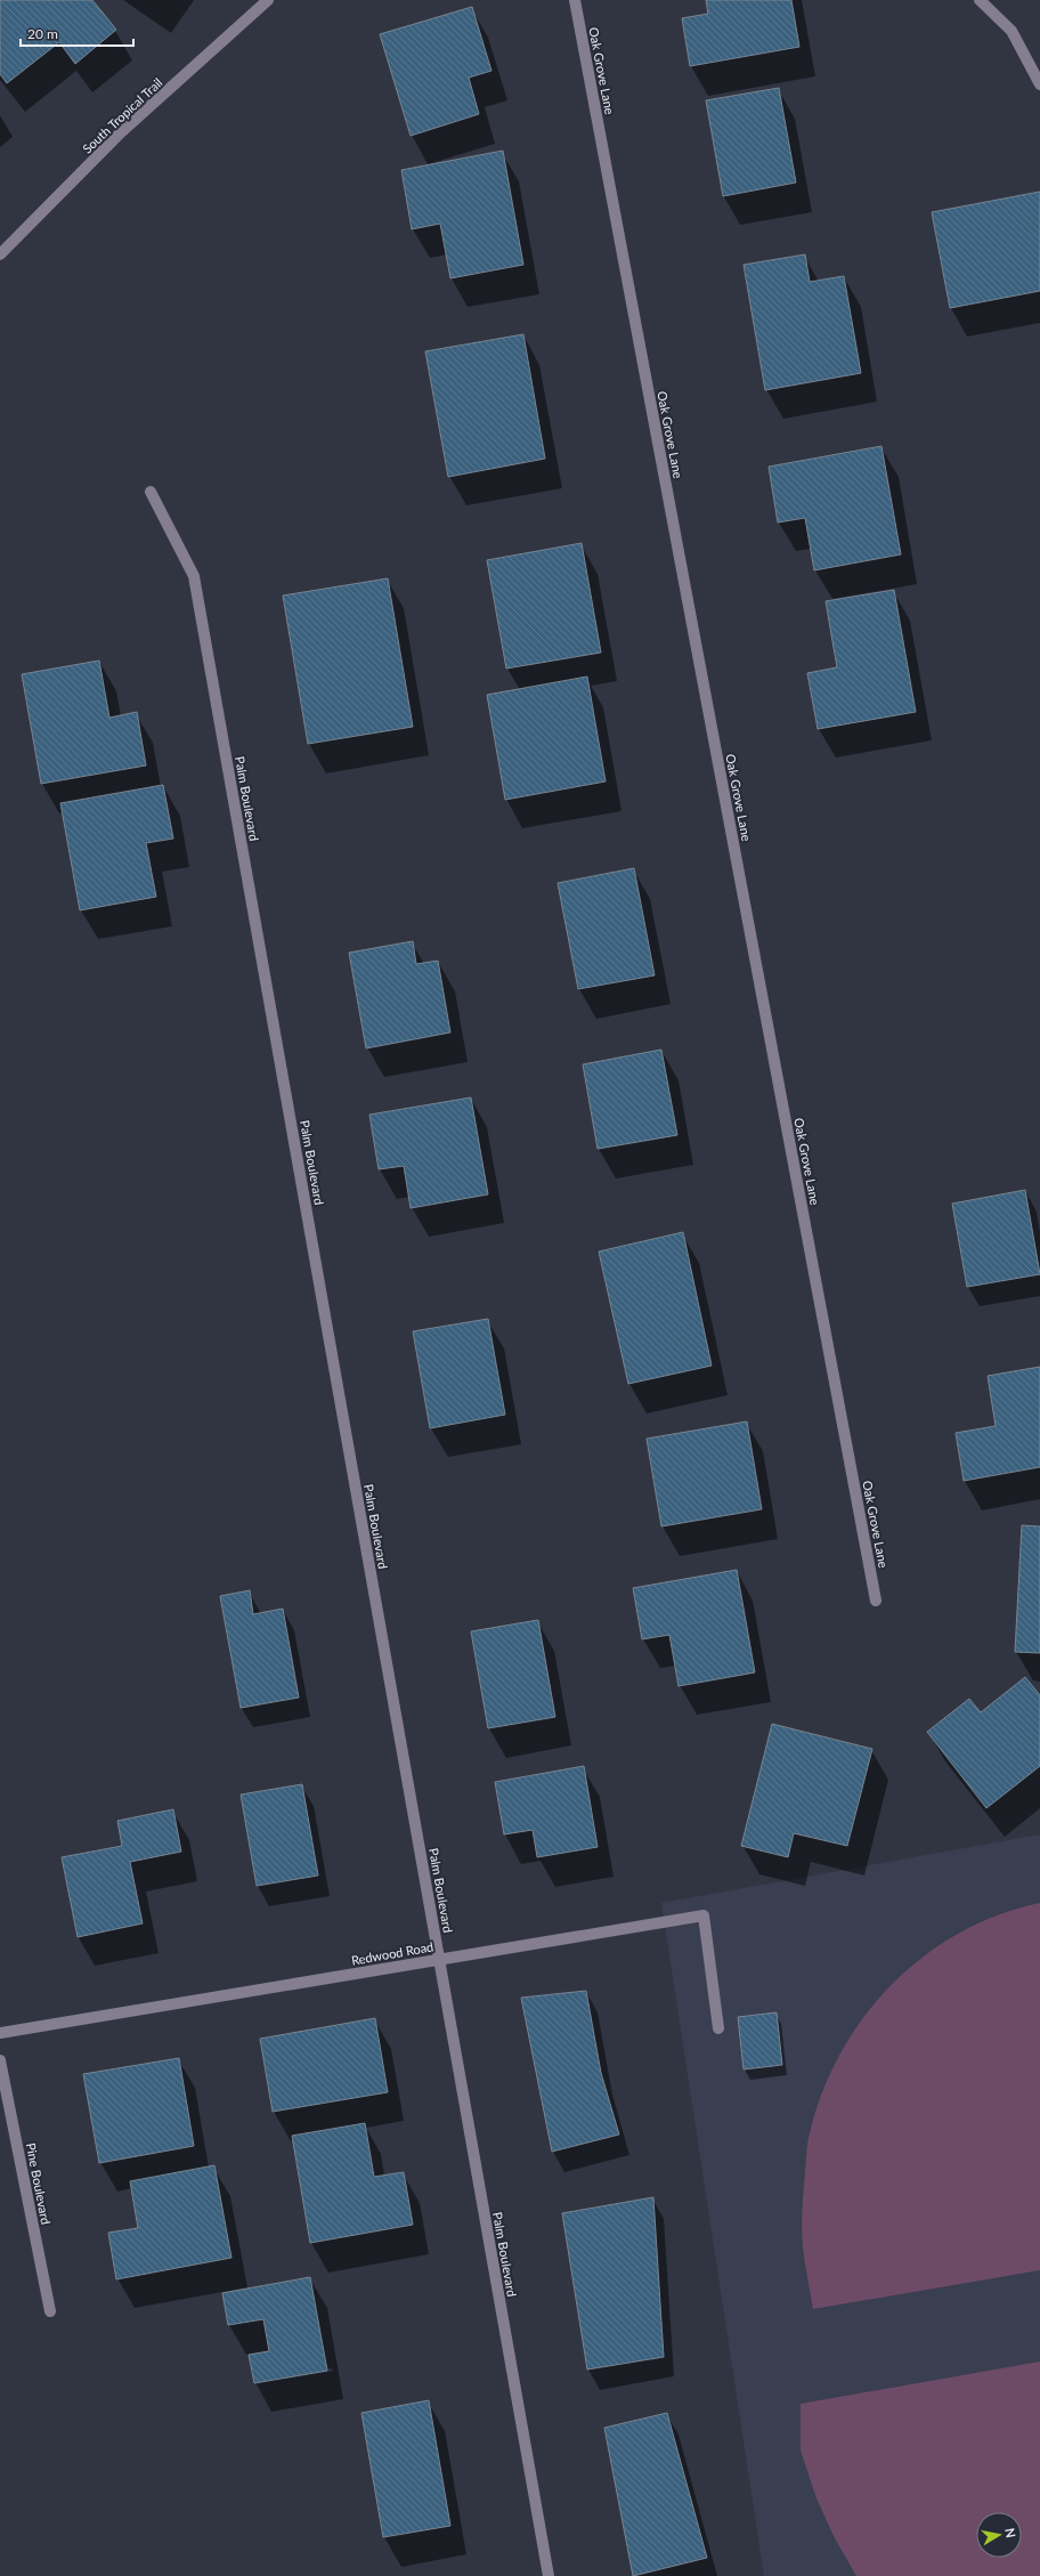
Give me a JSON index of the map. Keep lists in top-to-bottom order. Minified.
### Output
{"streets":{"street":["Oak Grove Lane","South Tropical Trail","Palm Boulevard","Redwood Road","Pine Boulevard"]},"crossings":[["Palm Boulevard","Redwood Road"]],"scale_bar":"20 m","north":"right"}
